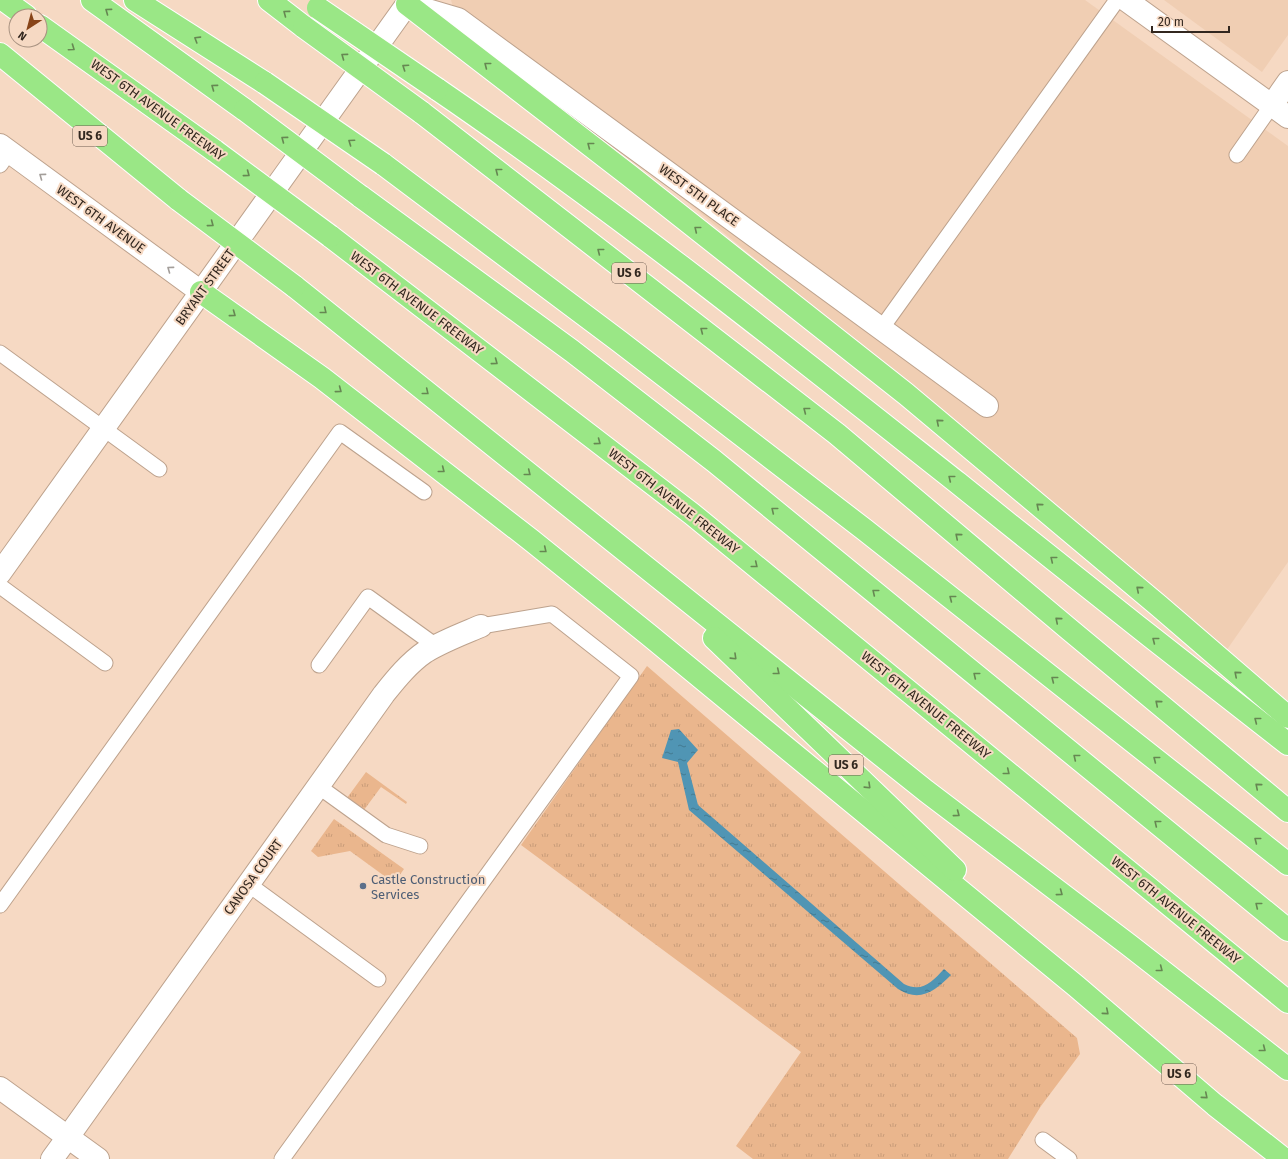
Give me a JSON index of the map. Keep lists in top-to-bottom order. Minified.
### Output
{"streets":{"highway":["WEST 6TH AVENUE FREEWAY","US 6"],"street":["WEST 5TH PLACE","WEST 6TH AVENUE","BRYANT STREET","CANOSA COURT"]},"crossings":[["WEST 5TH PLACE","BRYANT STREET"],["WEST 6TH AVENUE","BRYANT STREET"]],"one_way":["WEST 6TH AVENUE"],"places":["Castle Construction Services"],"scale_bar":"20 m","north":"bottom left"}
